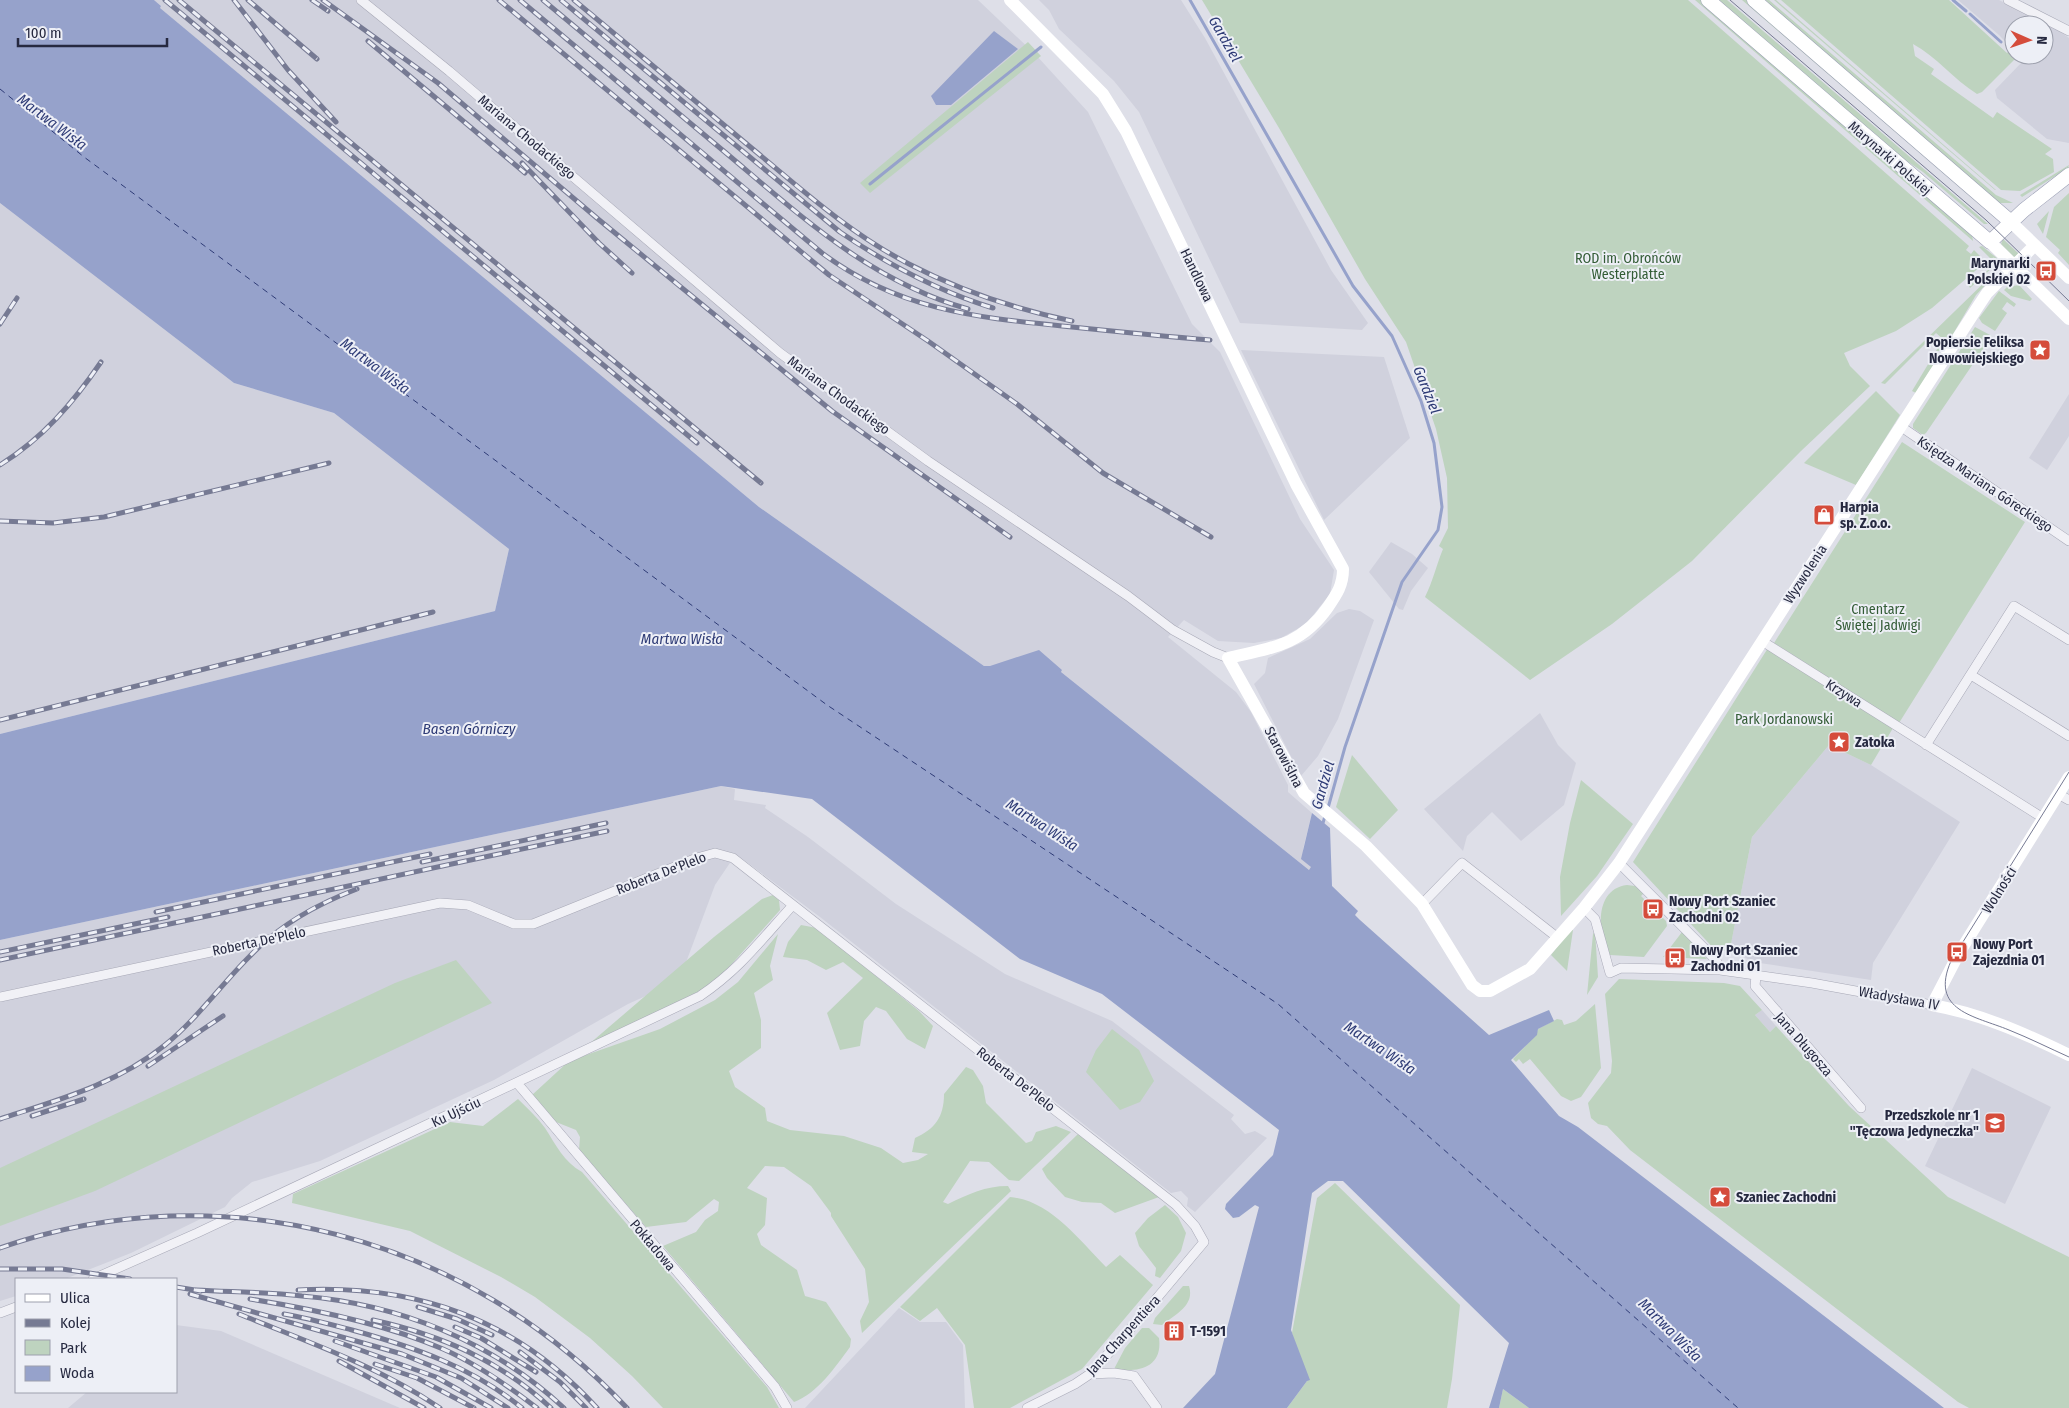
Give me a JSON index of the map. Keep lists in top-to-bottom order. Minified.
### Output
{"streets":{"main road":["Marynarki Polskiej"],"street":["Mariana Chodackiego","Handlowa","Księdza Mariana Góreckiego","Wyzwolenia","Krzywa","Starowiślna","Roberta De'Plelo","Wolności","Władysława IV","Jana Długosza","Ku Ujściu","Pokładowa","Jana Charpentiera"]},"crossings":[["Mariana Chodackiego","Handlowa"],["Mariana Chodackiego","Starowiślna"],["Marynarki Polskiej","Wyzwolenia"],["Handlowa","Starowiślna"],["Księdza Mariana Góreckiego","Wyzwolenia"],["Wyzwolenia","Krzywa"],["Krzywa","Wolności"],["Starowiślna","Władysława IV"],["Roberta De'Plelo","Ku Ujściu"],["Roberta De'Plelo","Jana Charpentiera"],["Wolności","Władysława IV"],["Władysława IV","Jana Długosza"],["Ku Ujściu","Pokładowa"]],"water":["Gardziel","Martwa Wisła","Basen Górniczy"],"parks":["ROD im. Obrońców Westerplatte","Cmentarz Świętej Jadwigi","Park Jordanowski"],"places":{"bus stop":["Marynarki Polskiej 02","Nowy Port Szaniec Zachodni 02","Nowy Port Zajezdnia 01","Nowy Port Szaniec Zachodni 01"],"place":["Popiersie Feliksa Nowowiejskiego","Zatoka","Szaniec Zachodni"],"shop":["Harpia sp. Z.o.o."],"school or university":["Przedszkole nr 1 \"Tęczowa Jedyneczka\""],"building":["T-1591"]},"legend":["Ulica","Kolej","Park","Woda"],"scale_bar":"100 m","north":"right"}
